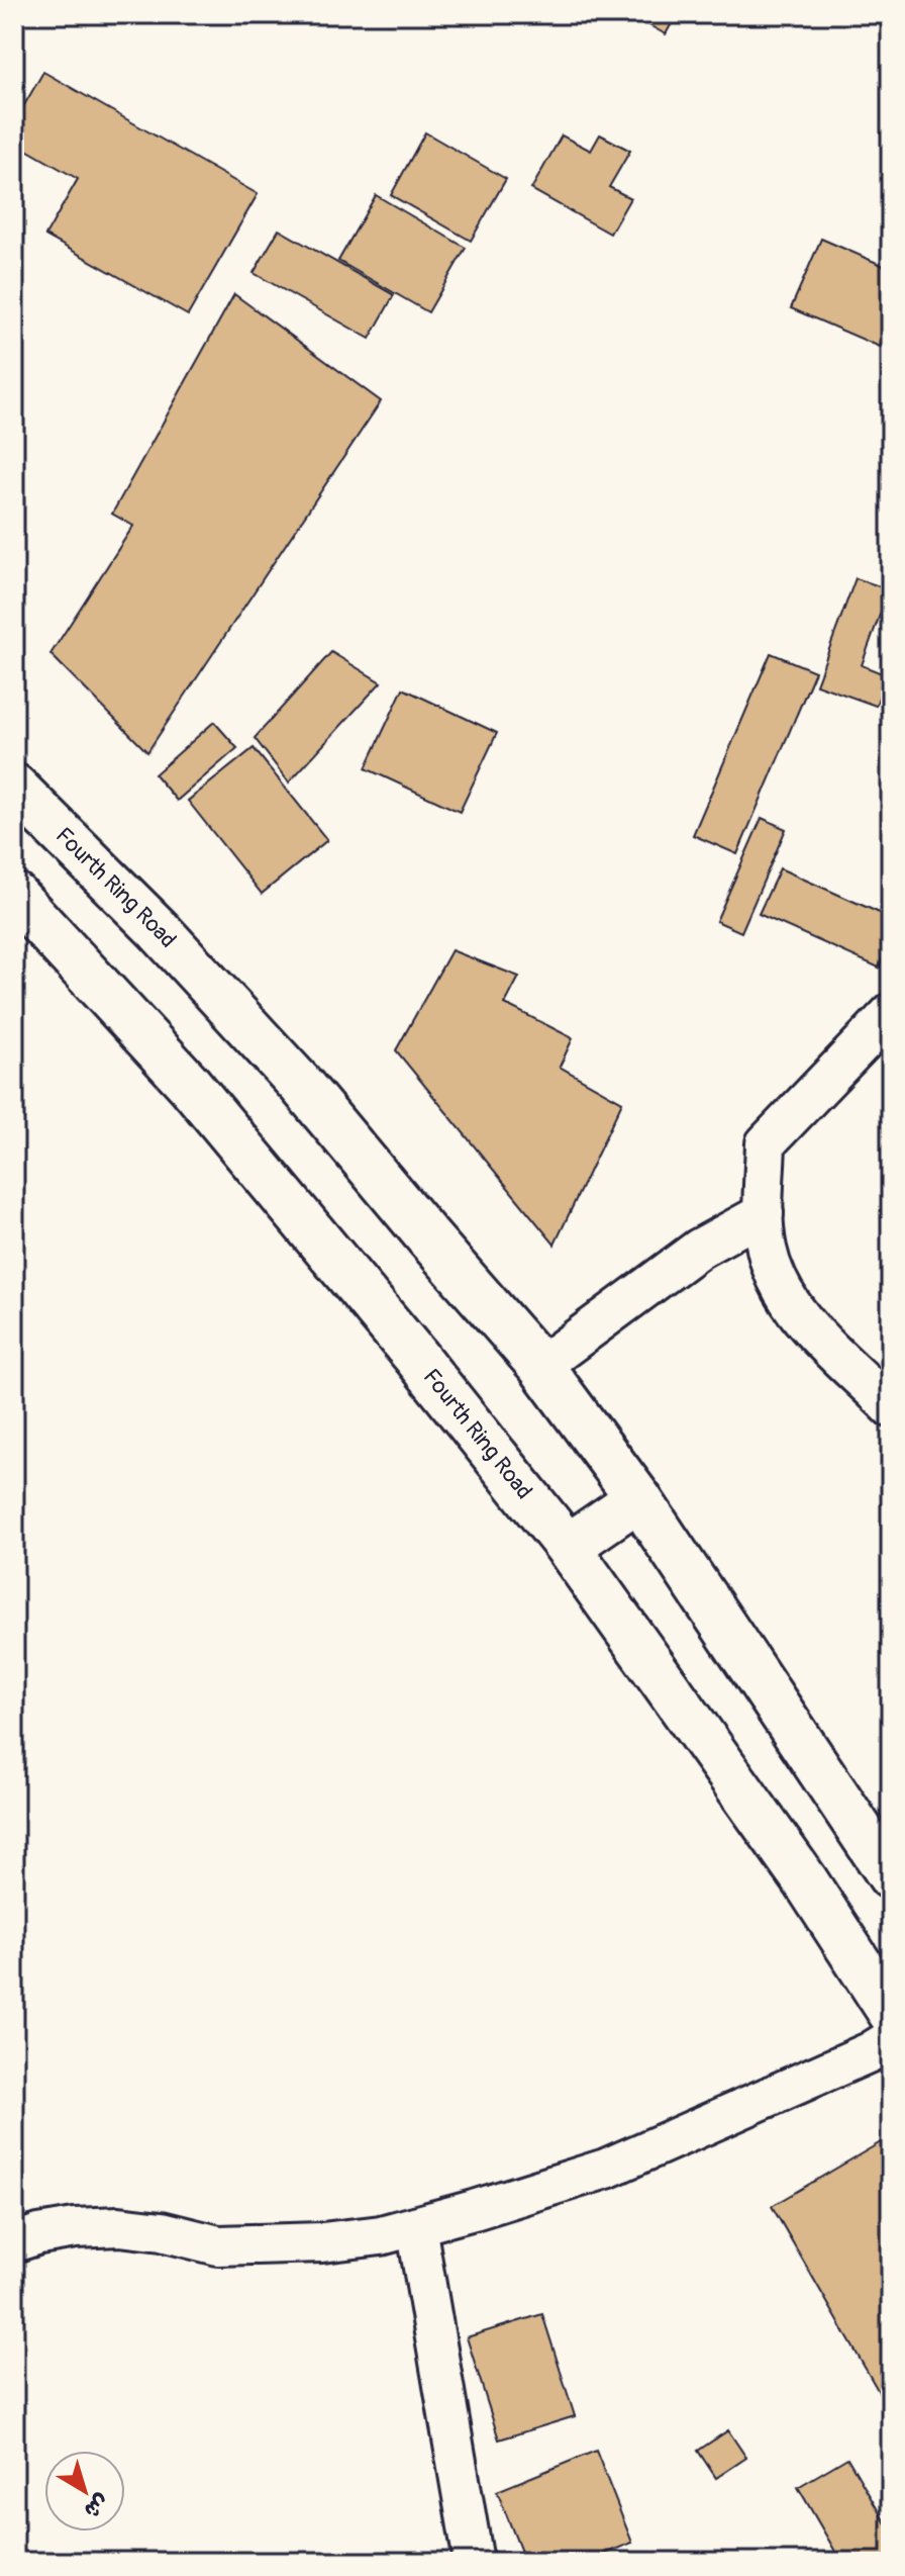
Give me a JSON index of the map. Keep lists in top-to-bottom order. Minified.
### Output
{"streets":{"main road":["Fourth Ring Road"]},"north":"bottom right"}
